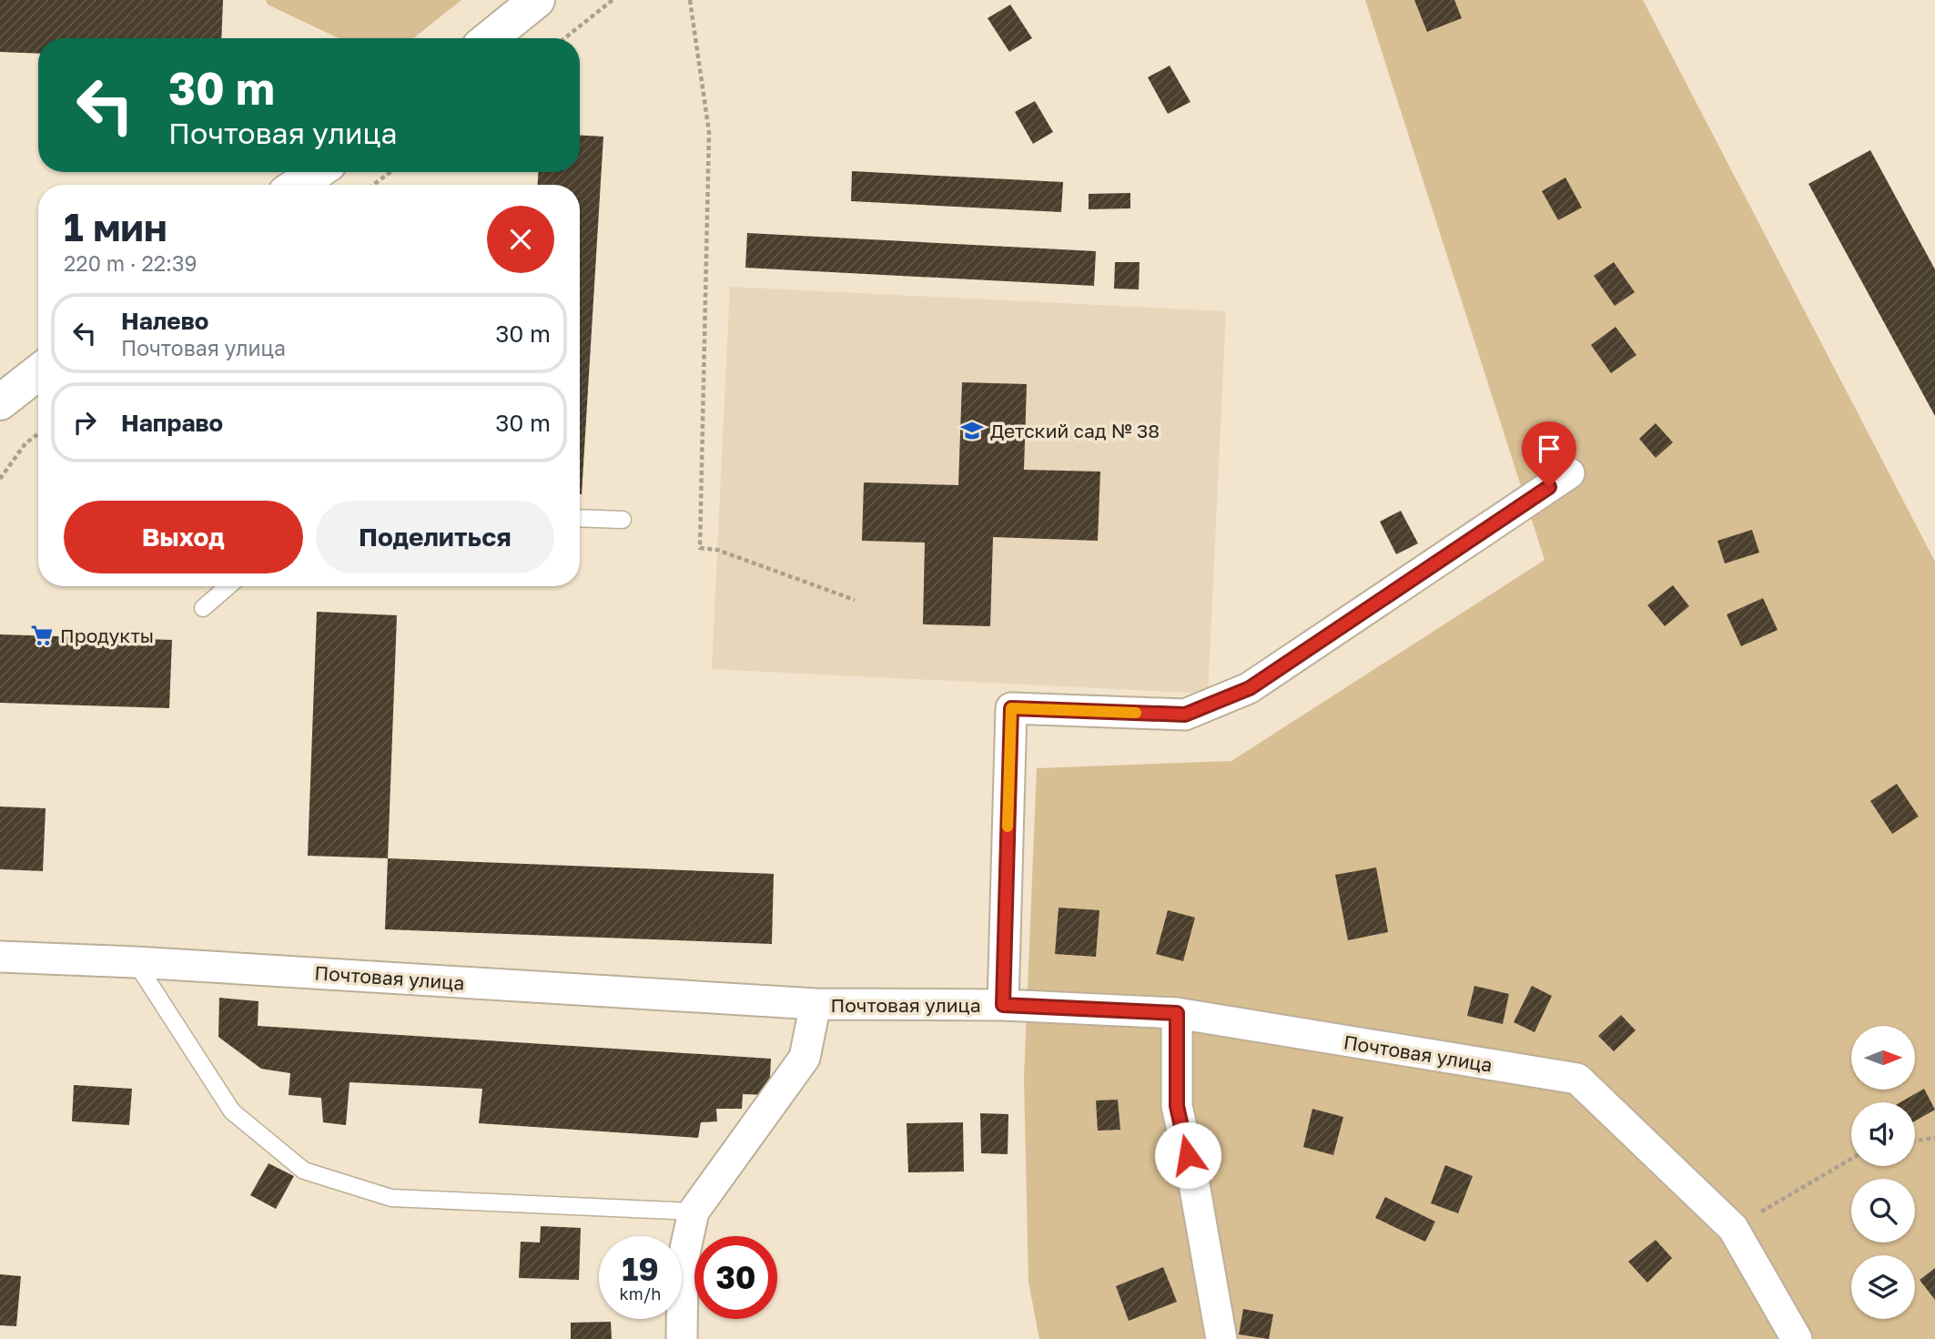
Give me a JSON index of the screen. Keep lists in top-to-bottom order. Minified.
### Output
{"streets":{"street":["Почтовая улица"]},"places":{"school or university":["Детский сад № 38"],"supermarket":["Продукты"]},"north":"right","page":{"turn":["30 m","Почтовая улица"],"heading":["1 мин","220 m · 22:39"],"list":[{"name":"Налево","note":"Почтовая улица","value":"30 m"},{"name":"Направо","value":"30 m"}],"buttons":["Выход","Поделиться"],"speed":"19 km/h","limit":"30"}}
